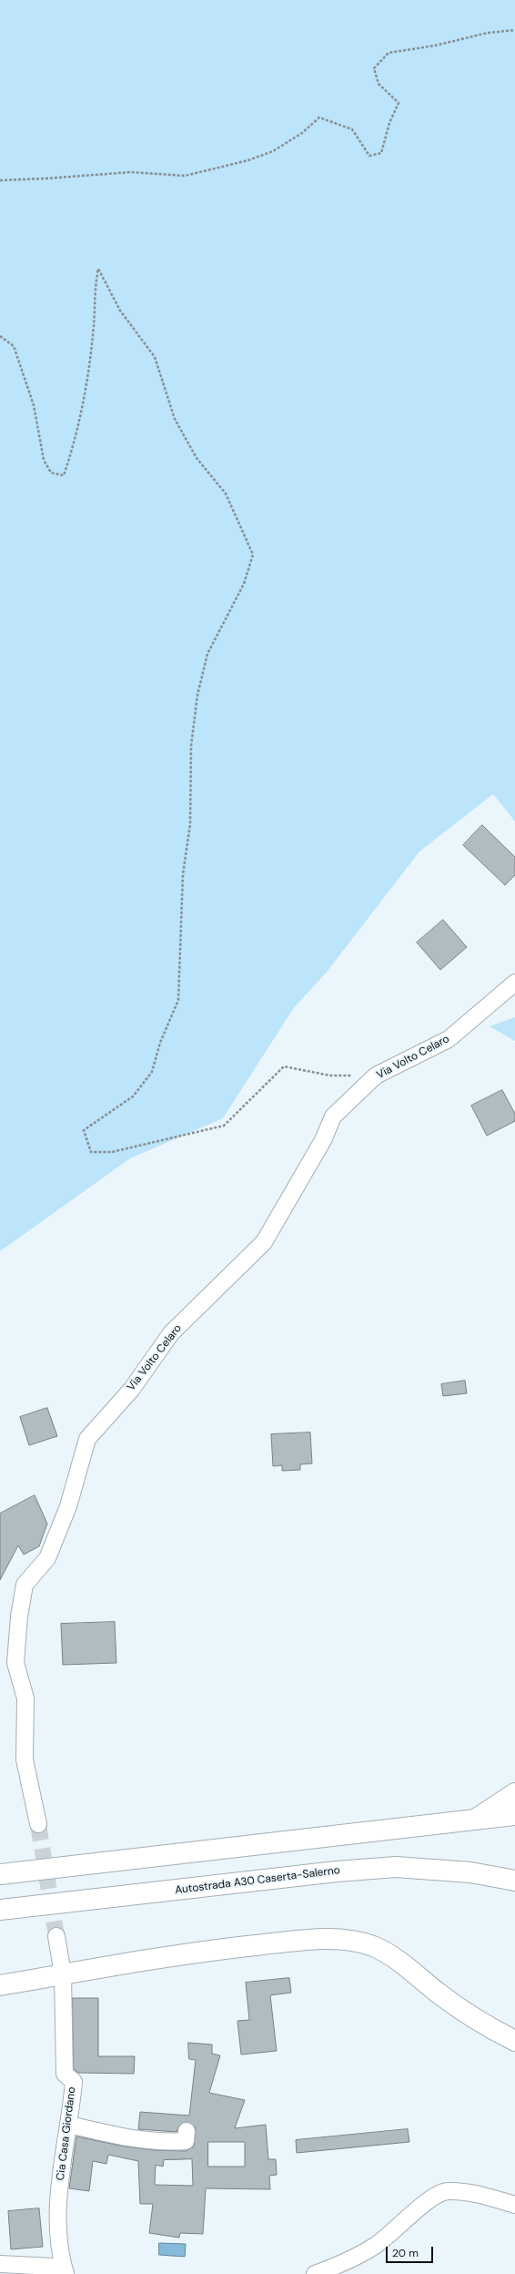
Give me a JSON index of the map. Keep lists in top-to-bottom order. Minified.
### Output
{"streets":{"main road":["Autostrada A30 Caserta-Salerno"],"street":["Via Volto Celaro","Cia Casa Giordano"]},"scale_bar":"20 m"}
